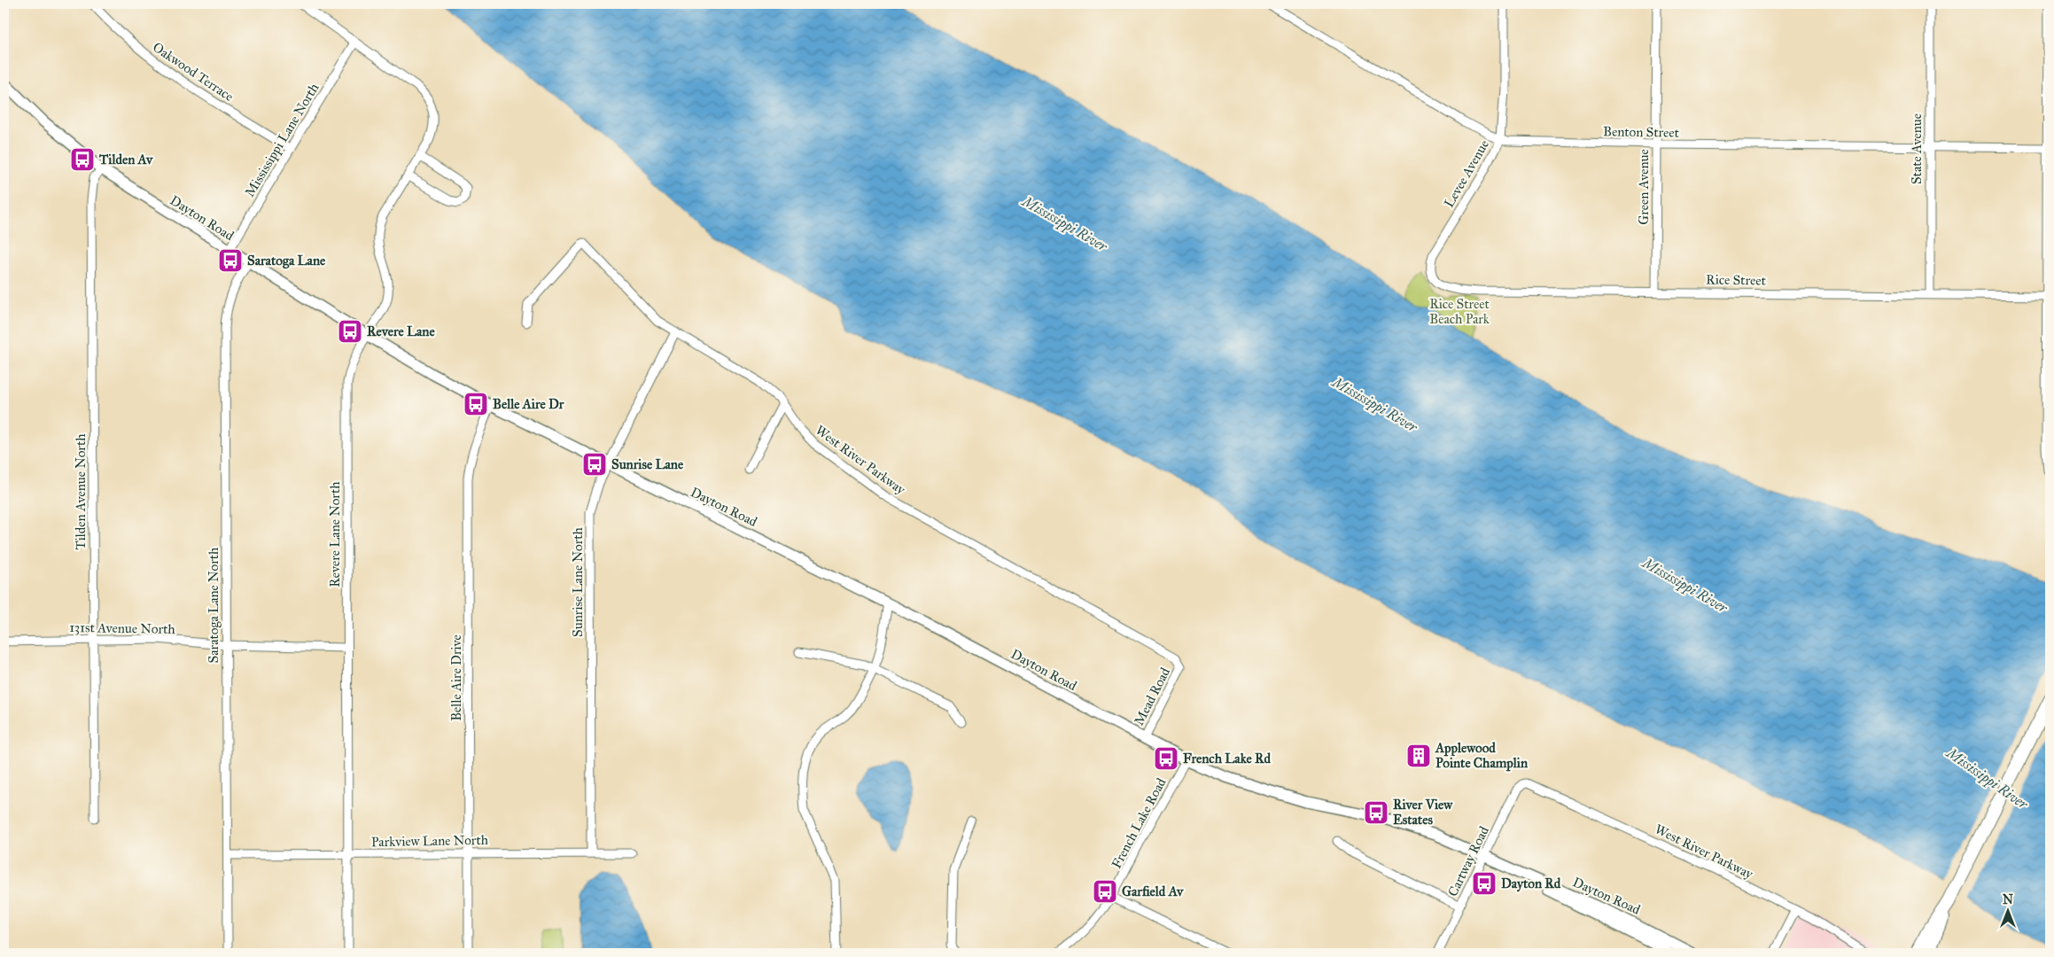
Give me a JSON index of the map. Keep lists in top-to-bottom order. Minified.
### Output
{"streets":{"main road":["Dayton Road"],"street":["Oakwood Terrace","Benton Street","Mississippi Lane North","State Avenue","Levee Avenue","Green Avenue","Rice Street","West River Parkway","Tilden Avenue North","Revere Lane North","Sunrise Lane North","Saratoga Lane North","131st Avenue North","Belle Aire Drive","Mead Road","French Lake Road","Parkview Lane North","Cartway Road"]},"crossings":[["Oakwood Terrace","Mississippi Lane North"],["Benton Street","State Avenue"],["Benton Street","Levee Avenue"],["Benton Street","Green Avenue"],["Mississippi Lane North","Dayton Road"],["Mississippi Lane North","Revere Lane North"],["State Avenue","Rice Street"],["Levee Avenue","Rice Street"],["Green Avenue","Rice Street"],["Dayton Road","Tilden Avenue North"],["Dayton Road","Revere Lane North"],["Dayton Road","Sunrise Lane North"],["Dayton Road","Saratoga Lane North"],["Dayton Road","Belle Aire Drive"],["Dayton Road","Mead Road"],["Dayton Road","French Lake Road"],["Dayton Road","Cartway Road"],["West River Parkway","Sunrise Lane North"],["West River Parkway","Mead Road"],["West River Parkway","Cartway Road"],["Tilden Avenue North","131st Avenue North"],["Revere Lane North","131st Avenue North"],["Revere Lane North","Parkview Lane North"],["Sunrise Lane North","Parkview Lane North"],["Saratoga Lane North","131st Avenue North"],["Saratoga Lane North","Parkview Lane North"],["Belle Aire Drive","Parkview Lane North"]],"water":["Mississippi River"],"parks":["Rice Street Beach Park"],"places":{"bus stop":["Tilden Av","Saratoga Lane","Revere Lane","Belle Aire Dr","Sunrise Lane","French Lake Rd","River View Estates","Dayton Rd","Garfield Av"],"building":["Applewood Pointe Champlin"]},"north":"top"}
